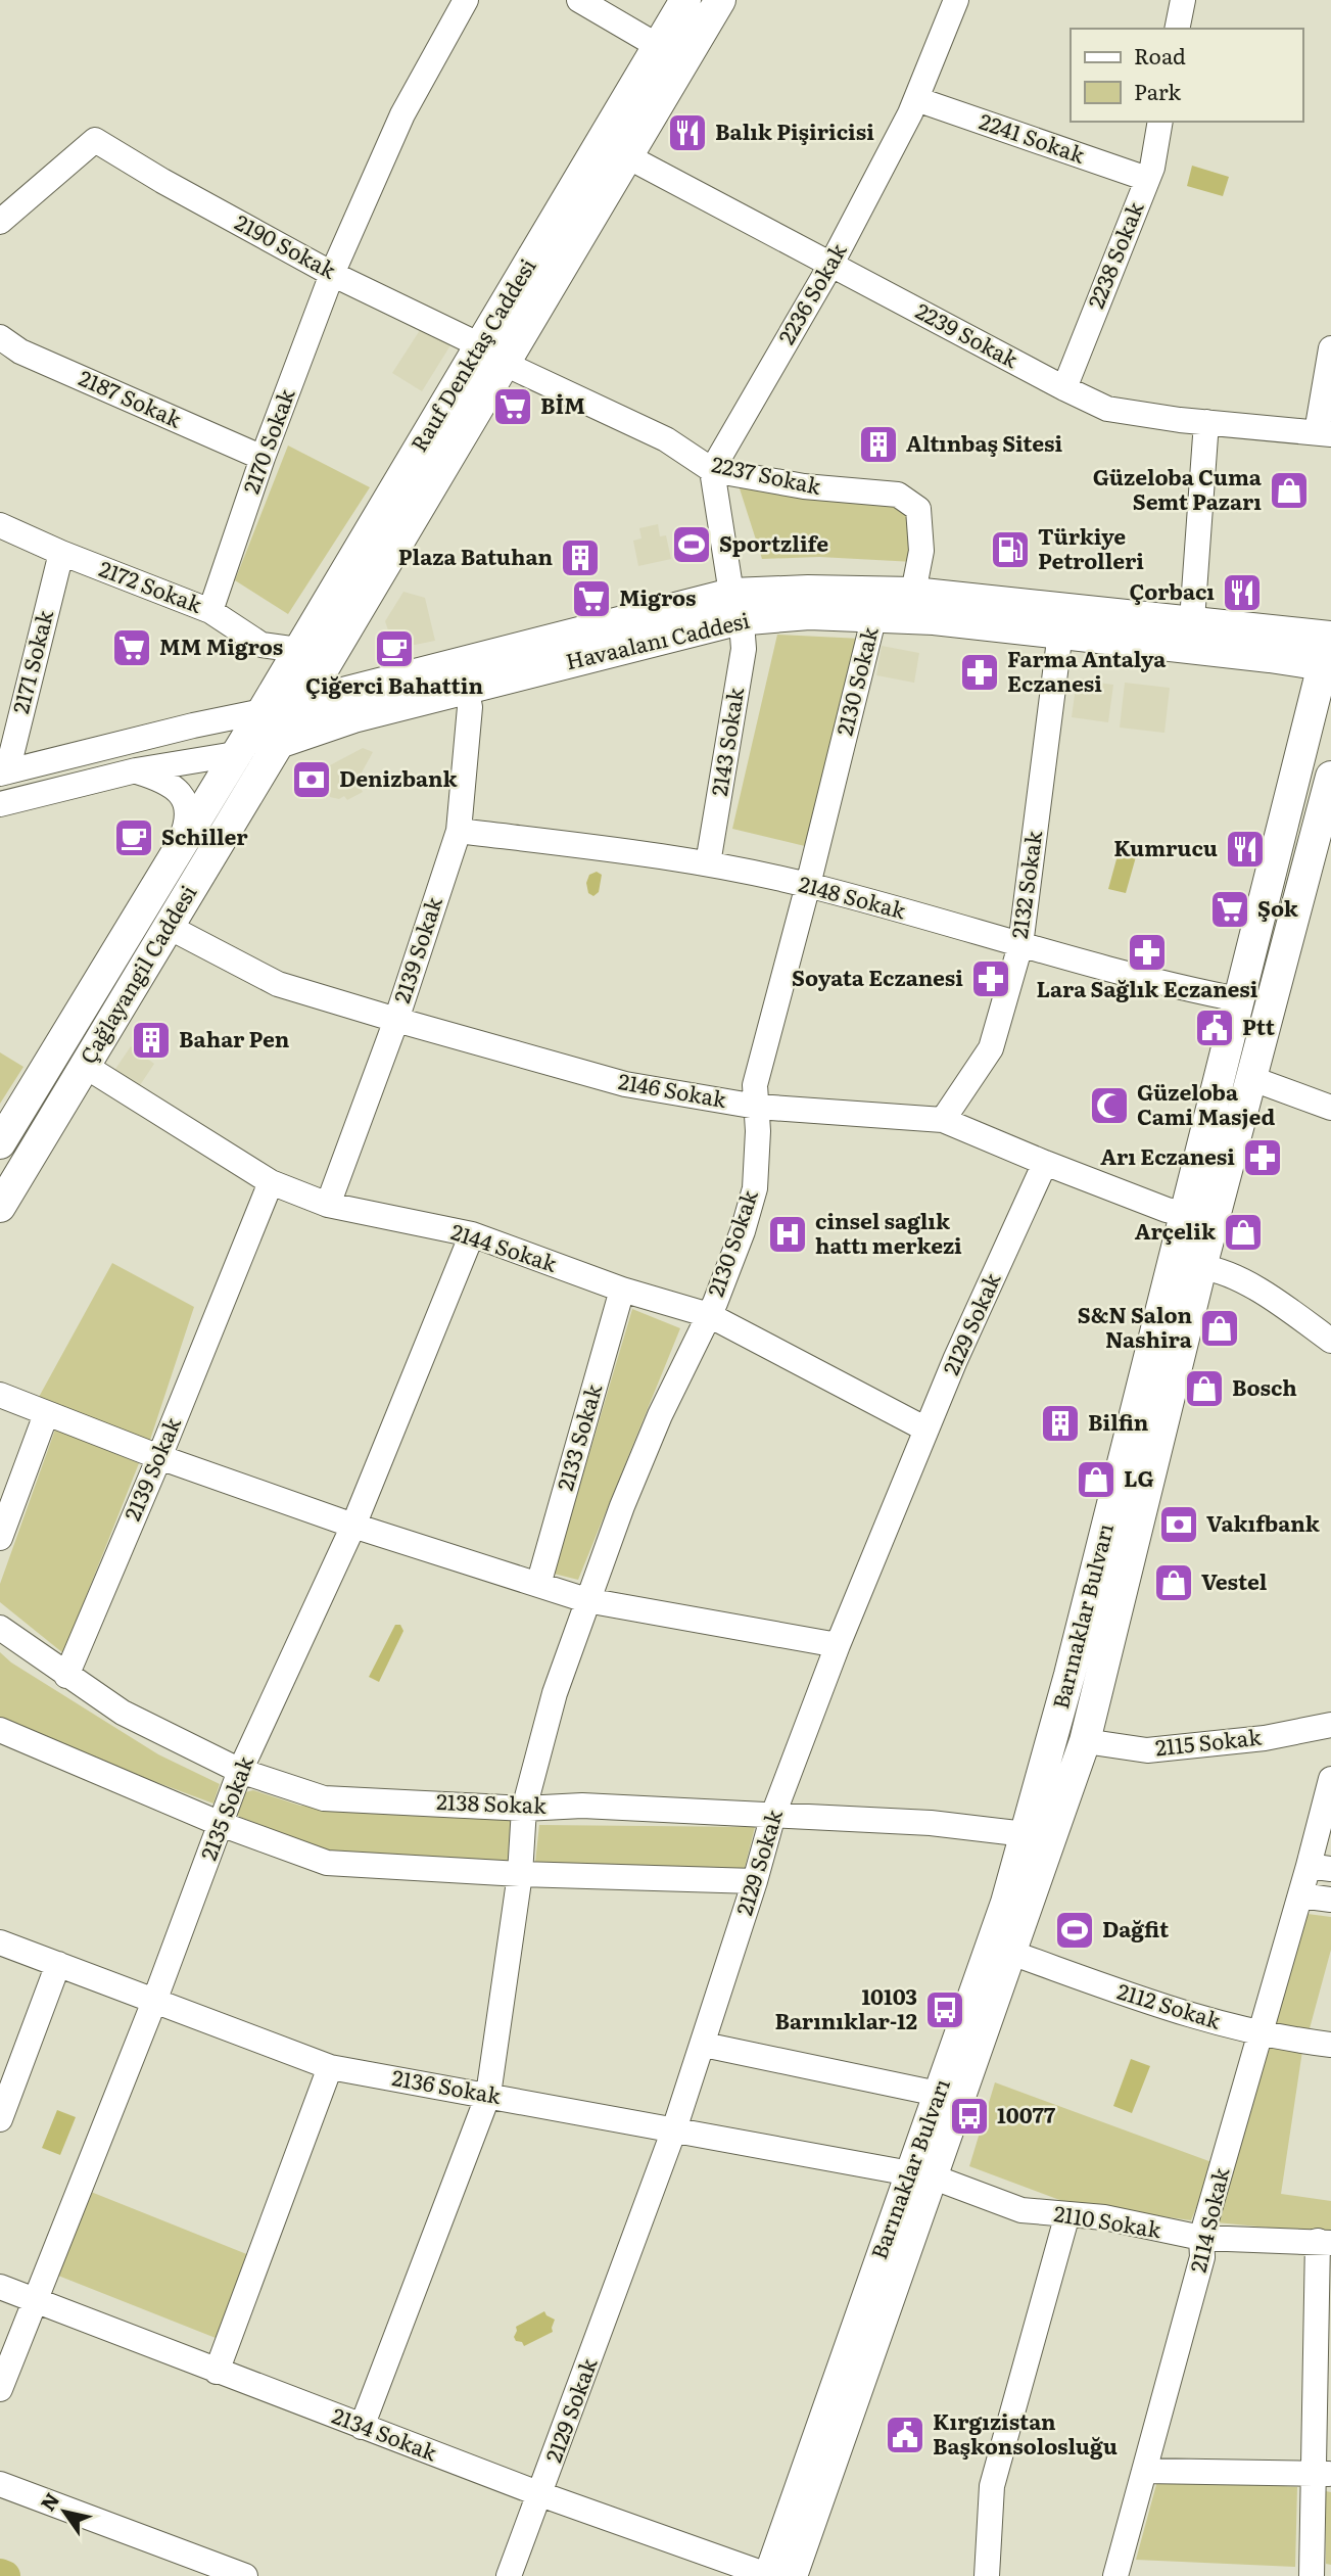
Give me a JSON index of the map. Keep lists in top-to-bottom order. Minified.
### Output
{"streets":{"main road":["Rauf Denktaş Caddesi","Havaalanı Caddesi","Çağlayangil Caddesi","Barınaklar Bulvarı"],"street":["2241 Sokak","2190 Sokak","2238 Sokak","2236 Sokak","2239 Sokak","2187 Sokak","2170 Sokak","2237 Sokak","2172 Sokak","2171 Sokak","2130 Sokak","2143 Sokak","2132 Sokak","2148 Sokak","2139 Sokak","2146 Sokak","2144 Sokak","2129 Sokak","2133 Sokak","2115 Sokak","2138 Sokak","2135 Sokak","2112 Sokak","2136 Sokak","2114 Sokak","2110 Sokak","2134 Sokak"]},"crossings":[["2241 Sokak","2238 Sokak"],["2241 Sokak","2236 Sokak"],["2190 Sokak","Rauf Denktaş Caddesi"],["2190 Sokak","2170 Sokak"],["2238 Sokak","2239 Sokak"],["2236 Sokak","2239 Sokak"],["2236 Sokak","2237 Sokak"],["2239 Sokak","Rauf Denktaş Caddesi"],["Rauf Denktaş Caddesi","2237 Sokak"],["Rauf Denktaş Caddesi","2172 Sokak"],["Rauf Denktaş Caddesi","Havaalanı Caddesi"],["Rauf Denktaş Caddesi","Çağlayangil Caddesi"],["2187 Sokak","2170 Sokak"],["2170 Sokak","2172 Sokak"],["2237 Sokak","Havaalanı Caddesi"],["2172 Sokak","2171 Sokak"],["Havaalanı Caddesi","2171 Sokak"],["Havaalanı Caddesi","2130 Sokak"],["Havaalanı Caddesi","2143 Sokak"],["Havaalanı Caddesi","2132 Sokak"],["Havaalanı Caddesi","2139 Sokak"],["Havaalanı Caddesi","Çağlayangil Caddesi"],["Havaalanı Caddesi","Barınaklar Bulvarı"],["2130 Sokak","2148 Sokak"],["2130 Sokak","2146 Sokak"],["2130 Sokak","2144 Sokak"],["2130 Sokak","2138 Sokak"],["2130 Sokak","2136 Sokak"],["2130 Sokak","2134 Sokak"],["2143 Sokak","2148 Sokak"],["2132 Sokak","2148 Sokak"],["2132 Sokak","2146 Sokak"],["2148 Sokak","2139 Sokak"],["2148 Sokak","Barınaklar Bulvarı"],["2139 Sokak","2146 Sokak"],["2139 Sokak","2144 Sokak"],["2139 Sokak","2138 Sokak"],["Çağlayangil Caddesi","2146 Sokak"],["Çağlayangil Caddesi","2144 Sokak"],["2146 Sokak","2129 Sokak"],["2146 Sokak","Barınaklar Bulvarı"],["2144 Sokak","2129 Sokak"],["2144 Sokak","2133 Sokak"],["2144 Sokak","2135 Sokak"],["2129 Sokak","2138 Sokak"],["2129 Sokak","2136 Sokak"],["2129 Sokak","2134 Sokak"],["Barınaklar Bulvarı","2115 Sokak"],["Barınaklar Bulvarı","2138 Sokak"],["Barınaklar Bulvarı","2112 Sokak"],["Barınaklar Bulvarı","2136 Sokak"],["Barınaklar Bulvarı","2110 Sokak"],["Barınaklar Bulvarı","2134 Sokak"],["2138 Sokak","2135 Sokak"],["2135 Sokak","2136 Sokak"],["2135 Sokak","2134 Sokak"],["2112 Sokak","2114 Sokak"],["2136 Sokak","2110 Sokak"],["2114 Sokak","2110 Sokak"]],"places":{"restaurant":["Balık Pişiricisi","Çorbacı","Kumrucu"],"supermarket":["BİM","Migros","MM Migros","Şok"],"building":["Altınbaş Sitesi","Plaza Batuhan","Bahar Pen","Bilfin"],"shop":["Güzeloba Cuma Semt Pazarı","Arçelik","S&N Salon Nashira","Bosch","LG","Vestel"],"sports":["Sportzlife","Dağfit"],"fuel station":["Türkiye Petrolleri"],"cafe":["Çiğerci Bahattin","Schiller"],"pharmacy":["Farma Antalya Eczanesi","Lara Sağlık Eczanesi","Soyata Eczanesi","Arı Eczanesi"],"bank":["Denizbank","Vakıfbank"],"public building":["Ptt","Kırgızistan Başkonsolosluğu"],"mosque":["Güzeloba Cami Masjed"],"hospital":["cinsel saglık hattı merkezi"],"bus stop":["10103 Barınıklar-12","10077"]},"legend":["Road","Park"],"north":"top left"}
